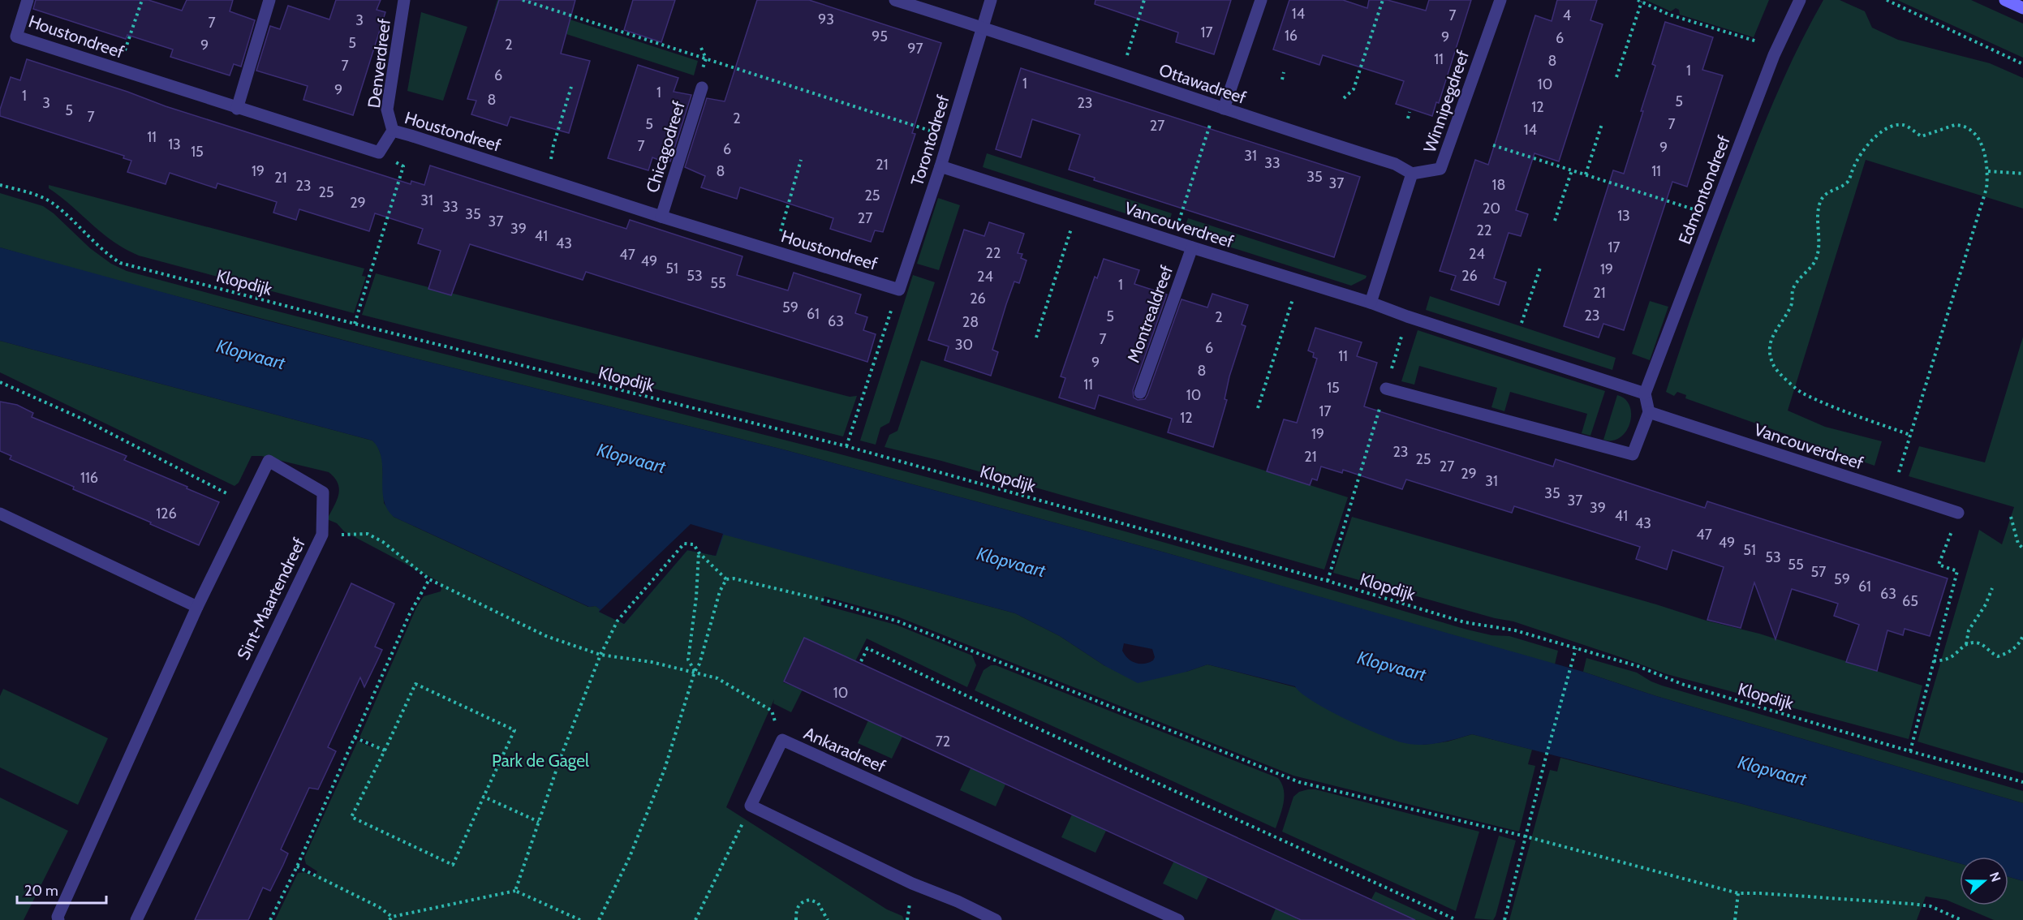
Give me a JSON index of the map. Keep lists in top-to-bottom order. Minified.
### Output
{"streets":{"street":["Houstondreef","Denverdreef","Ottawadreef","Winnipegdreef","Torontodreef","Chicagodreef","Edmontondreef","Vancouverdreef","Montrealdreef","Sint-Maartendreef","Ankaradreef"],"path":["Klopdijk"]},"crossings":[["Houstondreef","Denverdreef"],["Houstondreef","Torontodreef"],["Houstondreef","Chicagodreef"],["Ottawadreef","Winnipegdreef"],["Ottawadreef","Torontodreef"],["Torontodreef","Vancouverdreef"],["Edmontondreef","Vancouverdreef"],["Vancouverdreef","Montrealdreef"]],"water":["Klopvaart"],"parks":["Park de Gagel"],"house_numbers":["14","7","4","93","3","7","17","16","95","9","6","5","2","9","97","11","8","7","1","6","1","10","9","1","1","8","5","3","23","12","5","7","2","5","7","27","14","11","13","7","9","6","15","31","33","21","19","8","11","35","21","37","18","23","25","25","31","29","33","20","35","13","27","37","39","22","41","43","17","22","24","47","49","51","19","53","26","24","55","1","21","26","59","61","23","5","2","63","28","7","30","6","11","9","8","11","15","10","17","12","19","23","21","25","27","29","116","31","35","37","39","126","41","43","47","49","51","53","55","57","59","61","63","65","10","72"],"scale_bar":"20 m","north":"right"}
